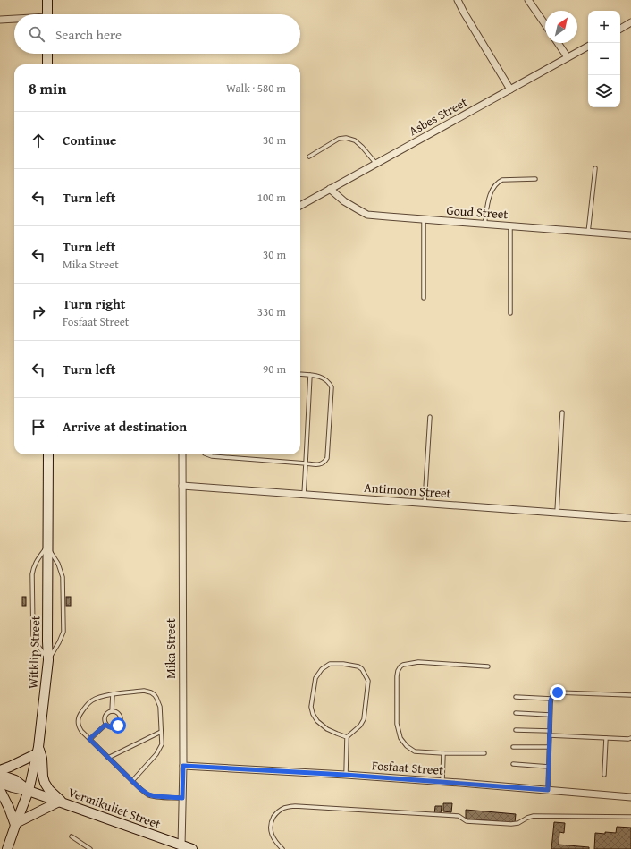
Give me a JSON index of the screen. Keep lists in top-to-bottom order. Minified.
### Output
{"streets":{"main road":["Witklip Street","Vermikuliet Street"],"street":["Asbes Street","Goud Street","Antimoon Street","Mika Street","Fosfaat Street"]},"crossings":[["Asbes Street","Goud Street"],["Antimoon Street","Mika Street"],["Mika Street","Fosfaat Street"],["Mika Street","Vermikuliet Street"],["Witklip Street","Vermikuliet Street"]],"north":"top right","page":{"map_buttons":["+","−"],"search":"Search here","heading":["8 min","Walk · 580 m"],"list":[["Continue","30 m"],["Turn left","100 m"],["Turn left","Mika Street","30 m"],["Turn right","Fosfaat Street","330 m"],["Turn left","90 m"],"Arrive at destination"]}}
